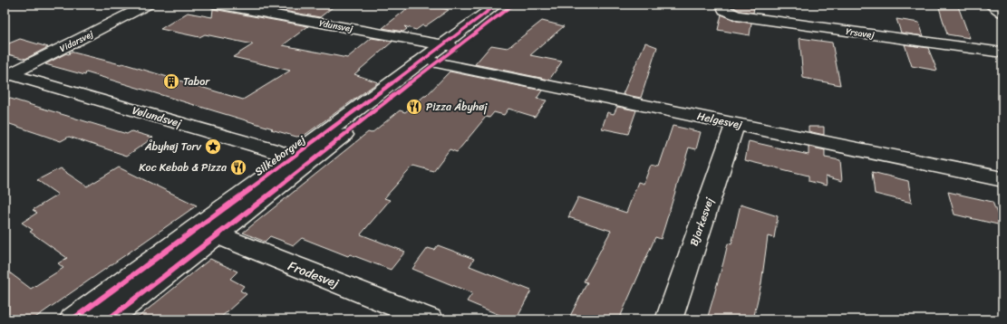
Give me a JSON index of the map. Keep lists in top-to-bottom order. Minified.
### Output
{"streets":{"street":["Ydunsvej","Yrsavej","Vidarsvej","Vølundsvej","Helgesvej","Silkeborgvej","Bjarkesvej","Frodesvej"]},"crossings":[["Ydunsvej","Silkeborgvej"],["Vidarsvej","Vølundsvej"],["Vølundsvej","Silkeborgvej"],["Helgesvej","Silkeborgvej"],["Helgesvej","Bjarkesvej"],["Silkeborgvej","Frodesvej"]],"places":{"building":["Tabor"],"restaurant":["Pizza Åbyhøj","Koc Kebab & Pizza"],"place":["Åbyhøj Torv"]}}
